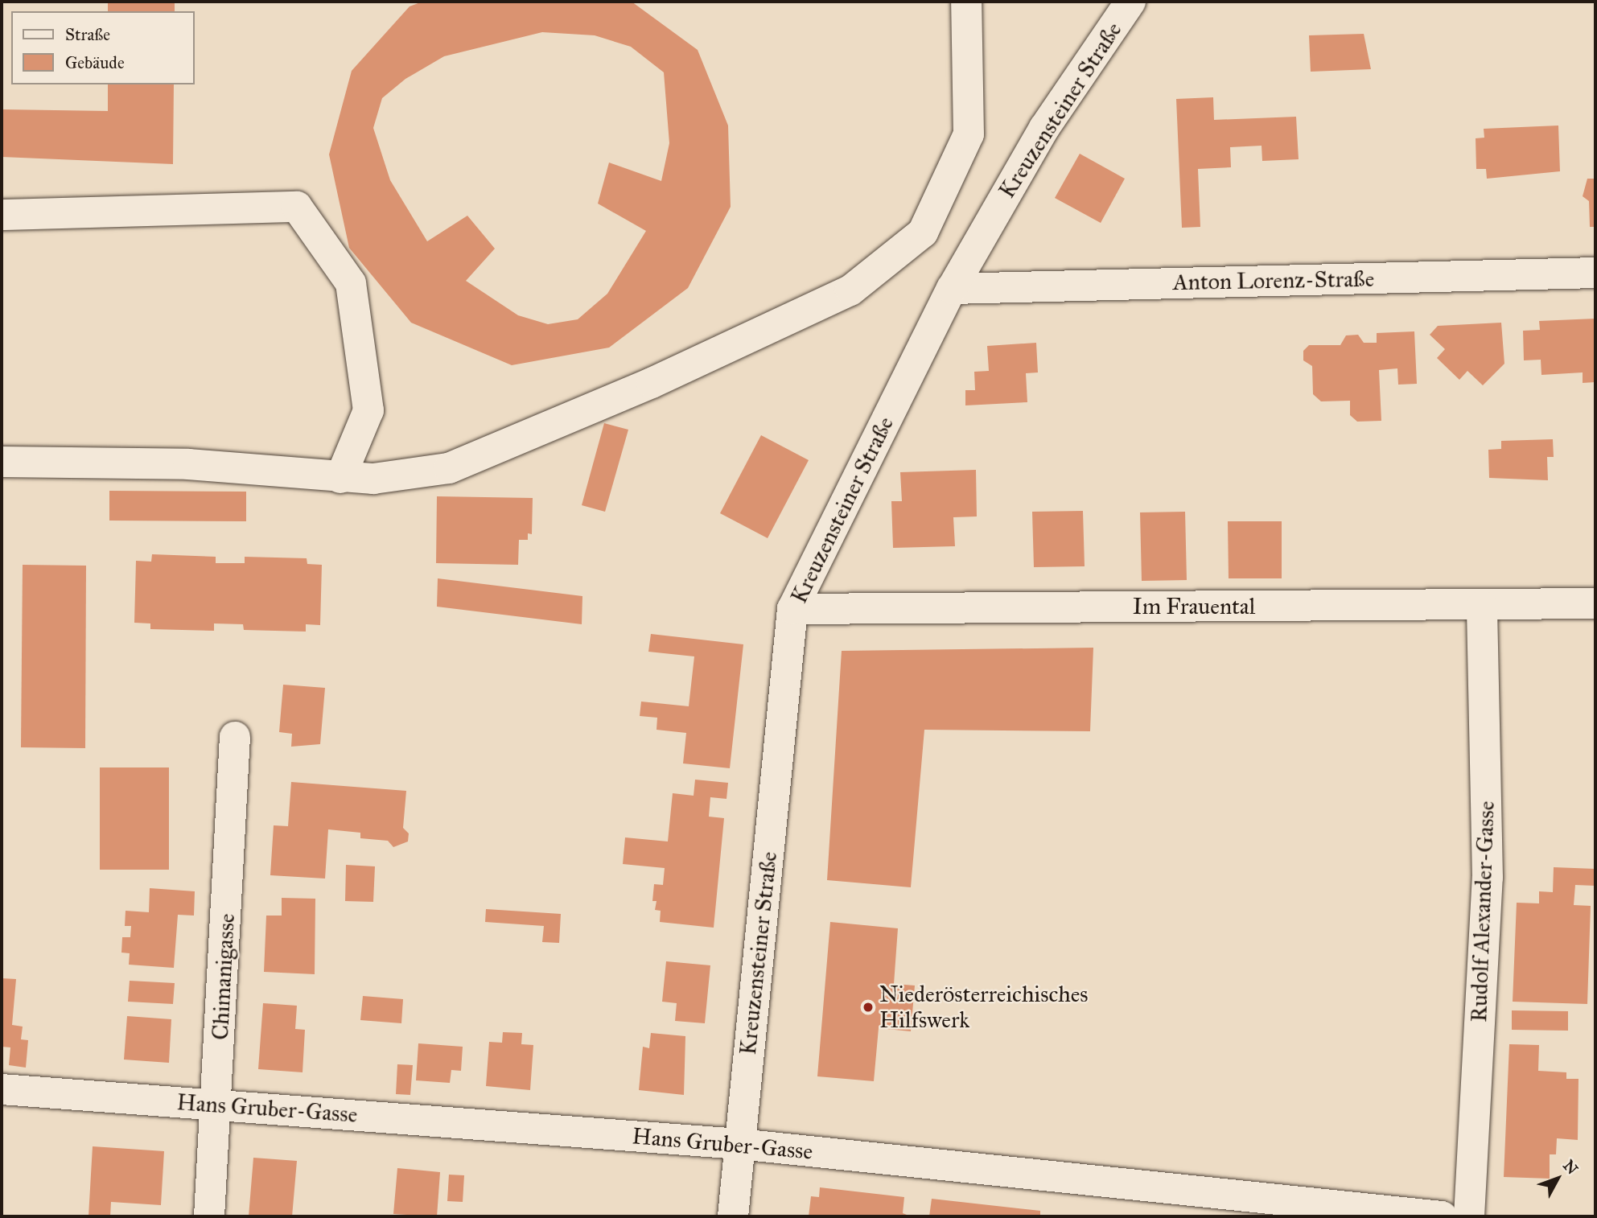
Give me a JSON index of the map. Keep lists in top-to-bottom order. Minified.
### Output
{"streets":{"street":["Kreuzensteiner Straße","Anton Lorenz-Straße","Im Frauental","Rudolf Alexander-Gasse","Chimanigasse","Hans Gruber-Gasse"]},"crossings":[["Kreuzensteiner Straße","Anton Lorenz-Straße"],["Kreuzensteiner Straße","Im Frauental"],["Kreuzensteiner Straße","Hans Gruber-Gasse"],["Im Frauental","Rudolf Alexander-Gasse"],["Chimanigasse","Hans Gruber-Gasse"]],"places":["Niederösterreichisches Hilfswerk"],"legend":["Straße","Gebäude"],"north":"top right"}
